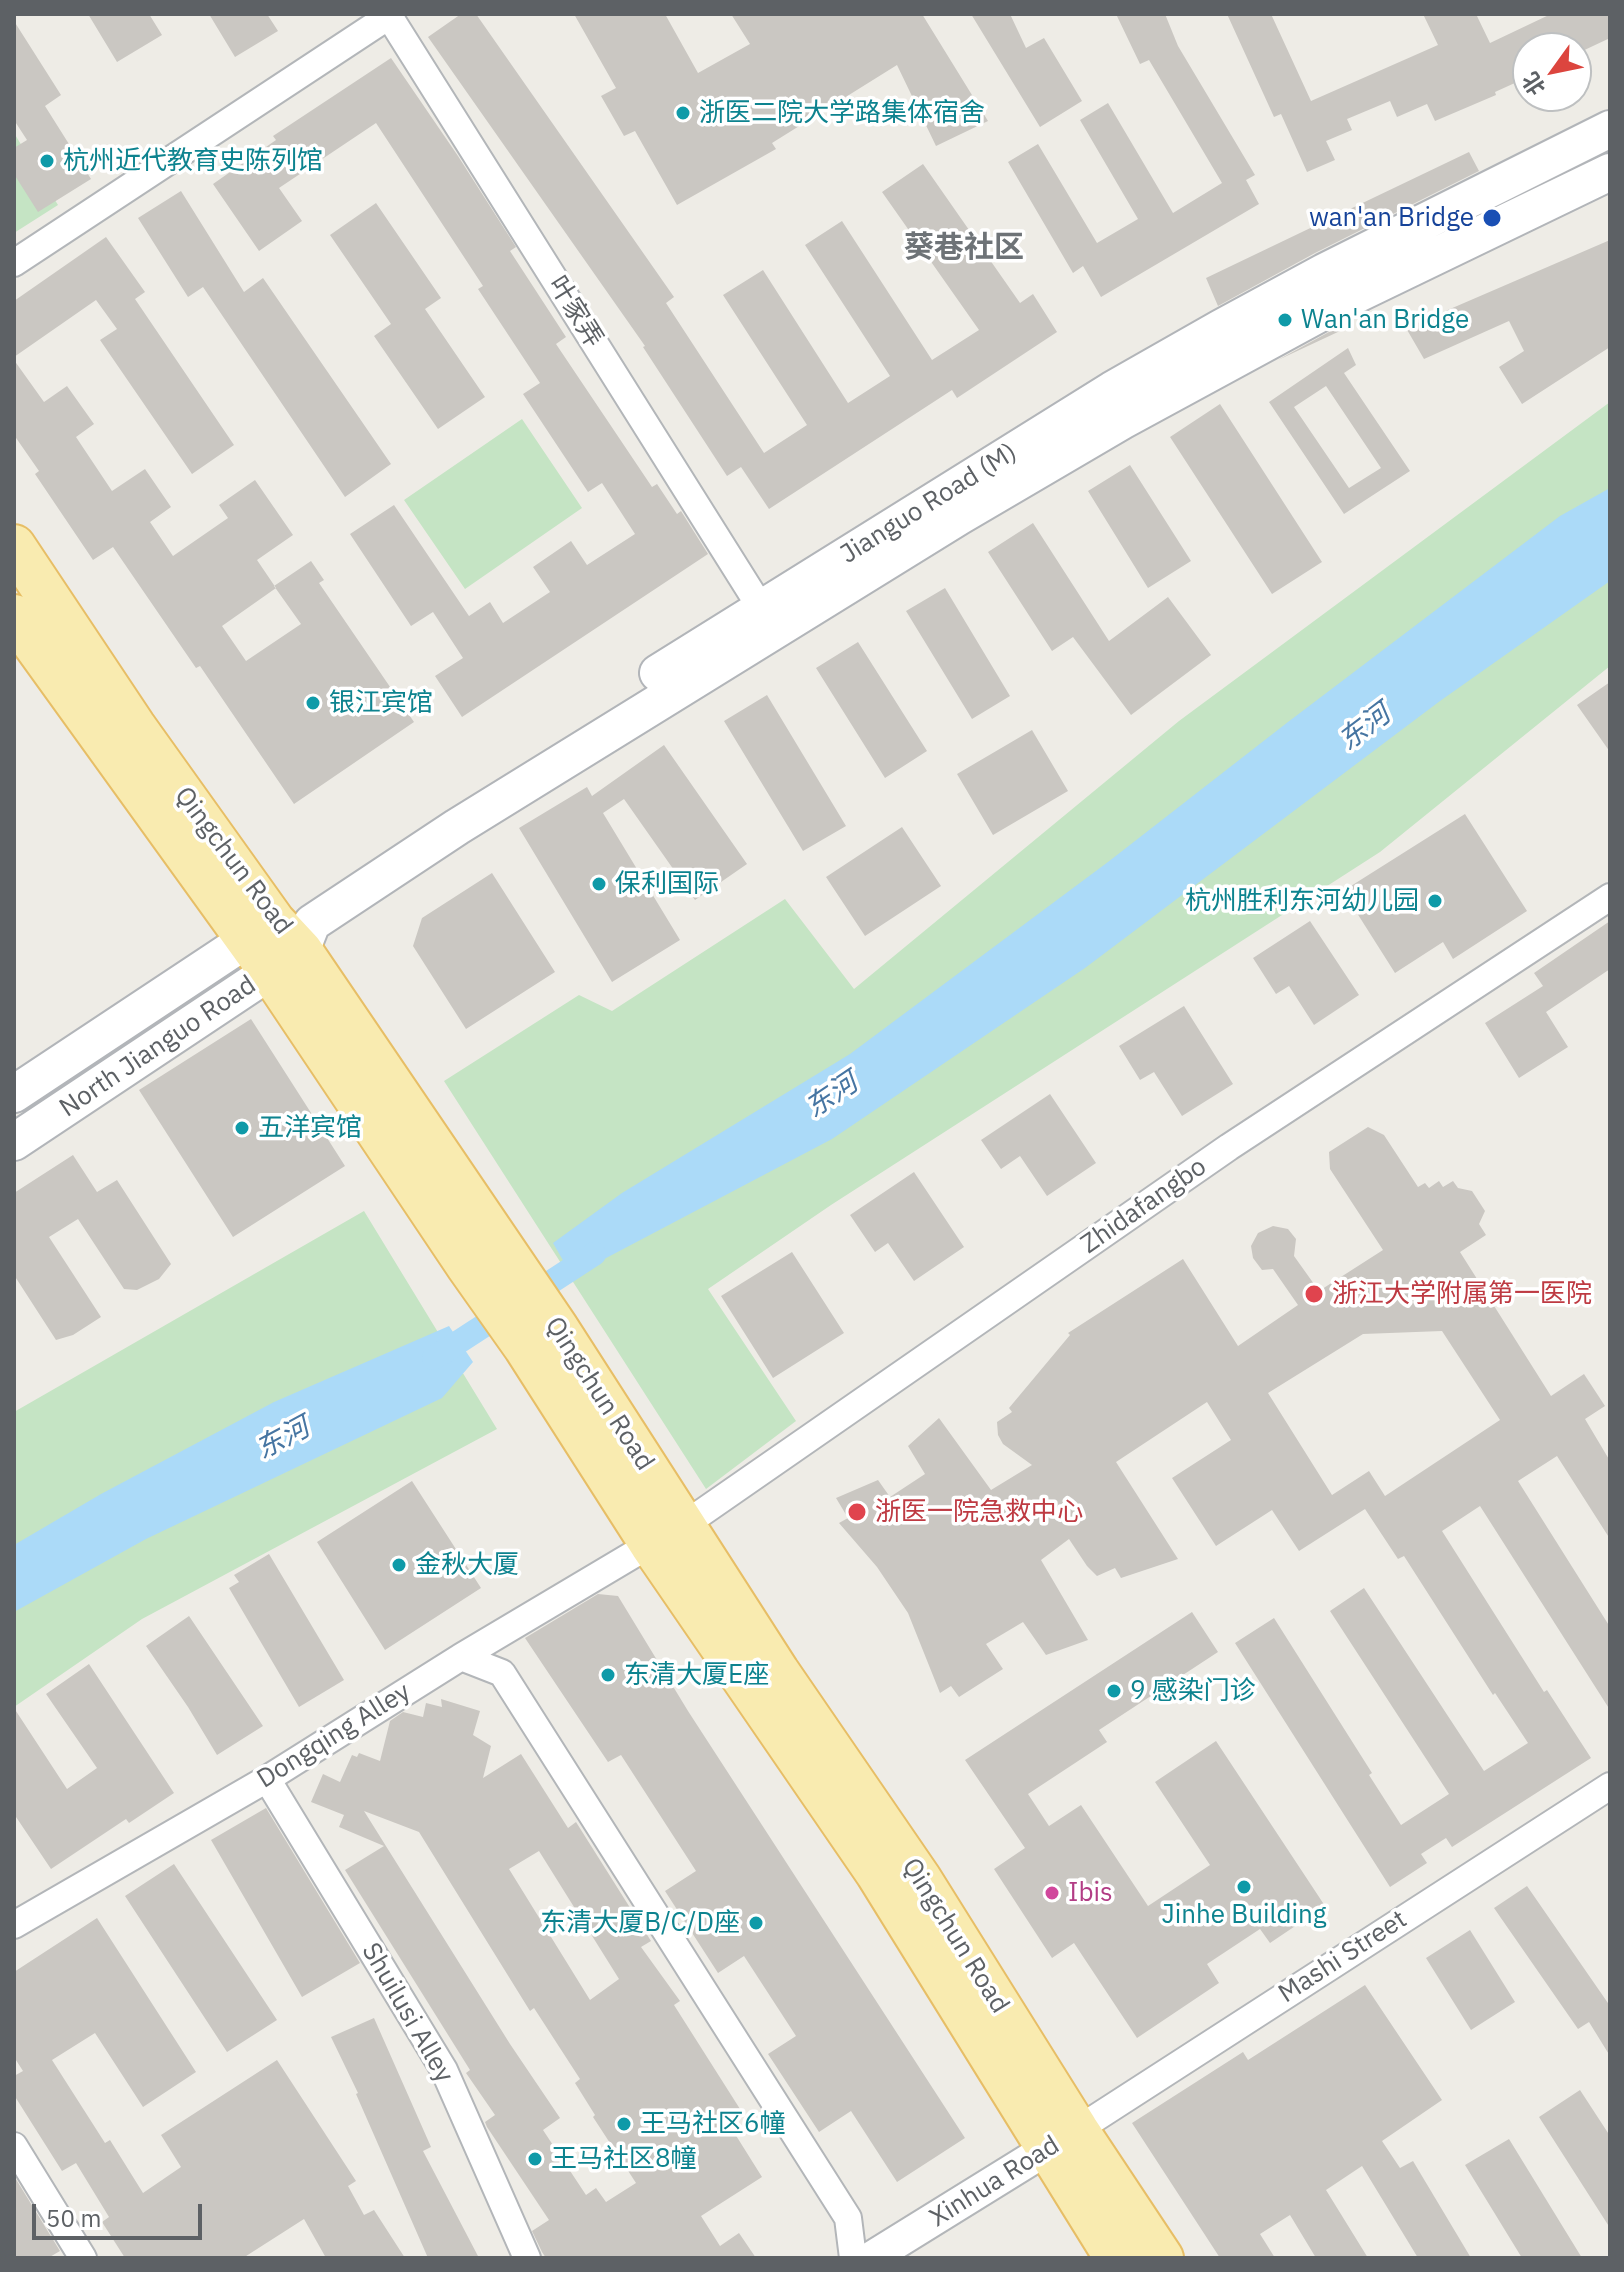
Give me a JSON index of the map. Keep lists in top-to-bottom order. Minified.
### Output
{"streets":{"main road":["Jianguo Road (M)","Qingchun Road","North Jianguo Road"],"street":["叶家弄","Zhidafangbo","Dongqing Alley","Mashi Street","Shuilusi Alley","Xinhua Road"]},"crossings":[["叶家弄","Jianguo Road (M)"],["Jianguo Road (M)","Qingchun Road"],["Jianguo Road (M)","North Jianguo Road"],["Qingchun Road","North Jianguo Road"],["Qingchun Road","Zhidafangbo"],["Qingchun Road","Dongqing Alley"],["Qingchun Road","Mashi Street"],["Qingchun Road","Xinhua Road"],["Zhidafangbo","Dongqing Alley"],["Dongqing Alley","Shuilusi Alley"],["Mashi Street","Xinhua Road"]],"districts":["葵巷社区"],"water":["东河"],"places":["浙医二院大学路集体宿舍","杭州近代教育史陈列馆","wan'an Bridge","Wan'an Bridge","银江宾馆","保利国际","杭州胜利东河幼儿园","五洋宾馆","浙江大学附属第一医院","浙医一院急救中心","金秋大厦","东清大厦E座","9 感染门诊","Jinhe Building","Ibis","东清大厦B/C/D座","王马社区6幢","王马社区8幢"],"scale_bar":"50 m","north":"bottom left"}
